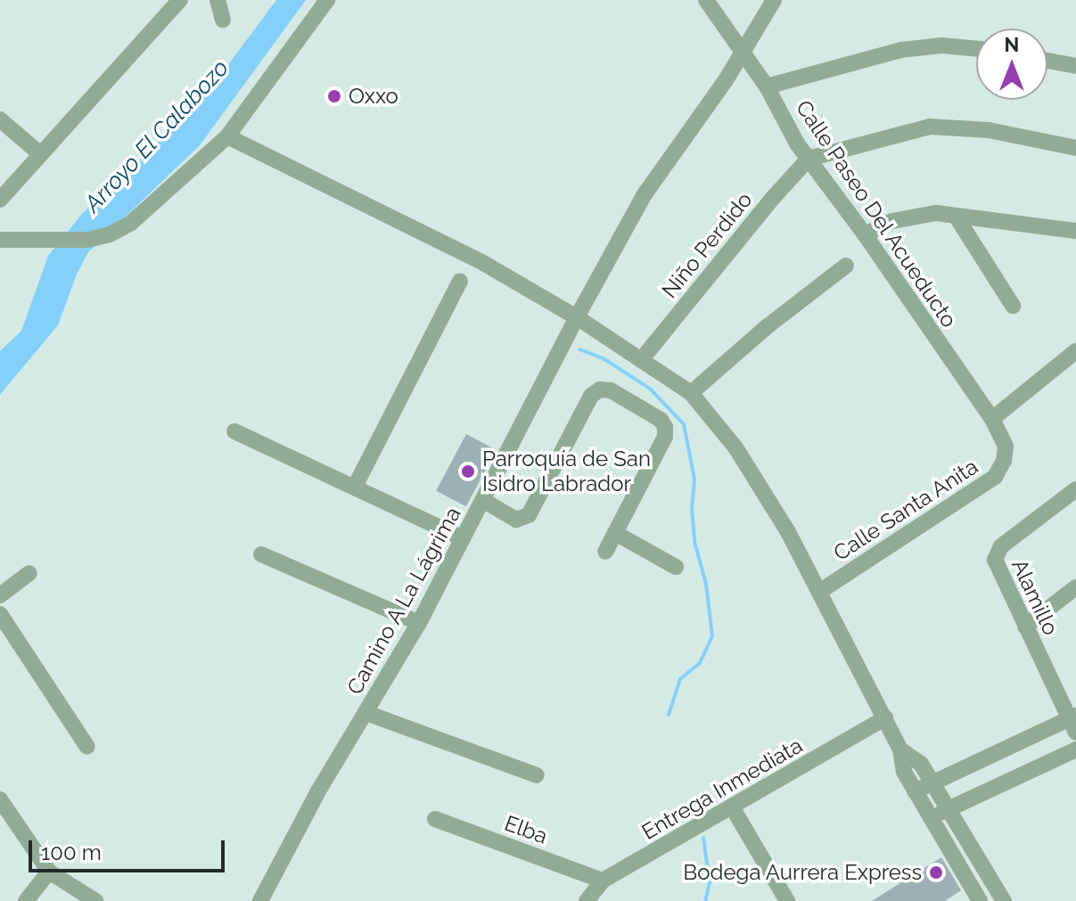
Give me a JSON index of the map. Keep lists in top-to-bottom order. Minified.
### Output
{"streets":{"street":["Calle Paseo Del Acueducto","Niño Perdido","Calle Santa Anita","Alamillo","Camino A La Lágrima","Entrega Inmediata","Elba"]},"crossings":[["Calle Paseo Del Acueducto","Niño Perdido"],["Calle Paseo Del Acueducto","Calle Santa Anita"],["Calle Paseo Del Acueducto","Camino A La Lágrima"],["Entrega Inmediata","Elba"]],"water":["Arroyo El Calabozo"],"places":["Oxxo","Parroquía de San Isidro Labrador","Bodega Aurrera Express"],"scale_bar":"100 m","north":"top"}
